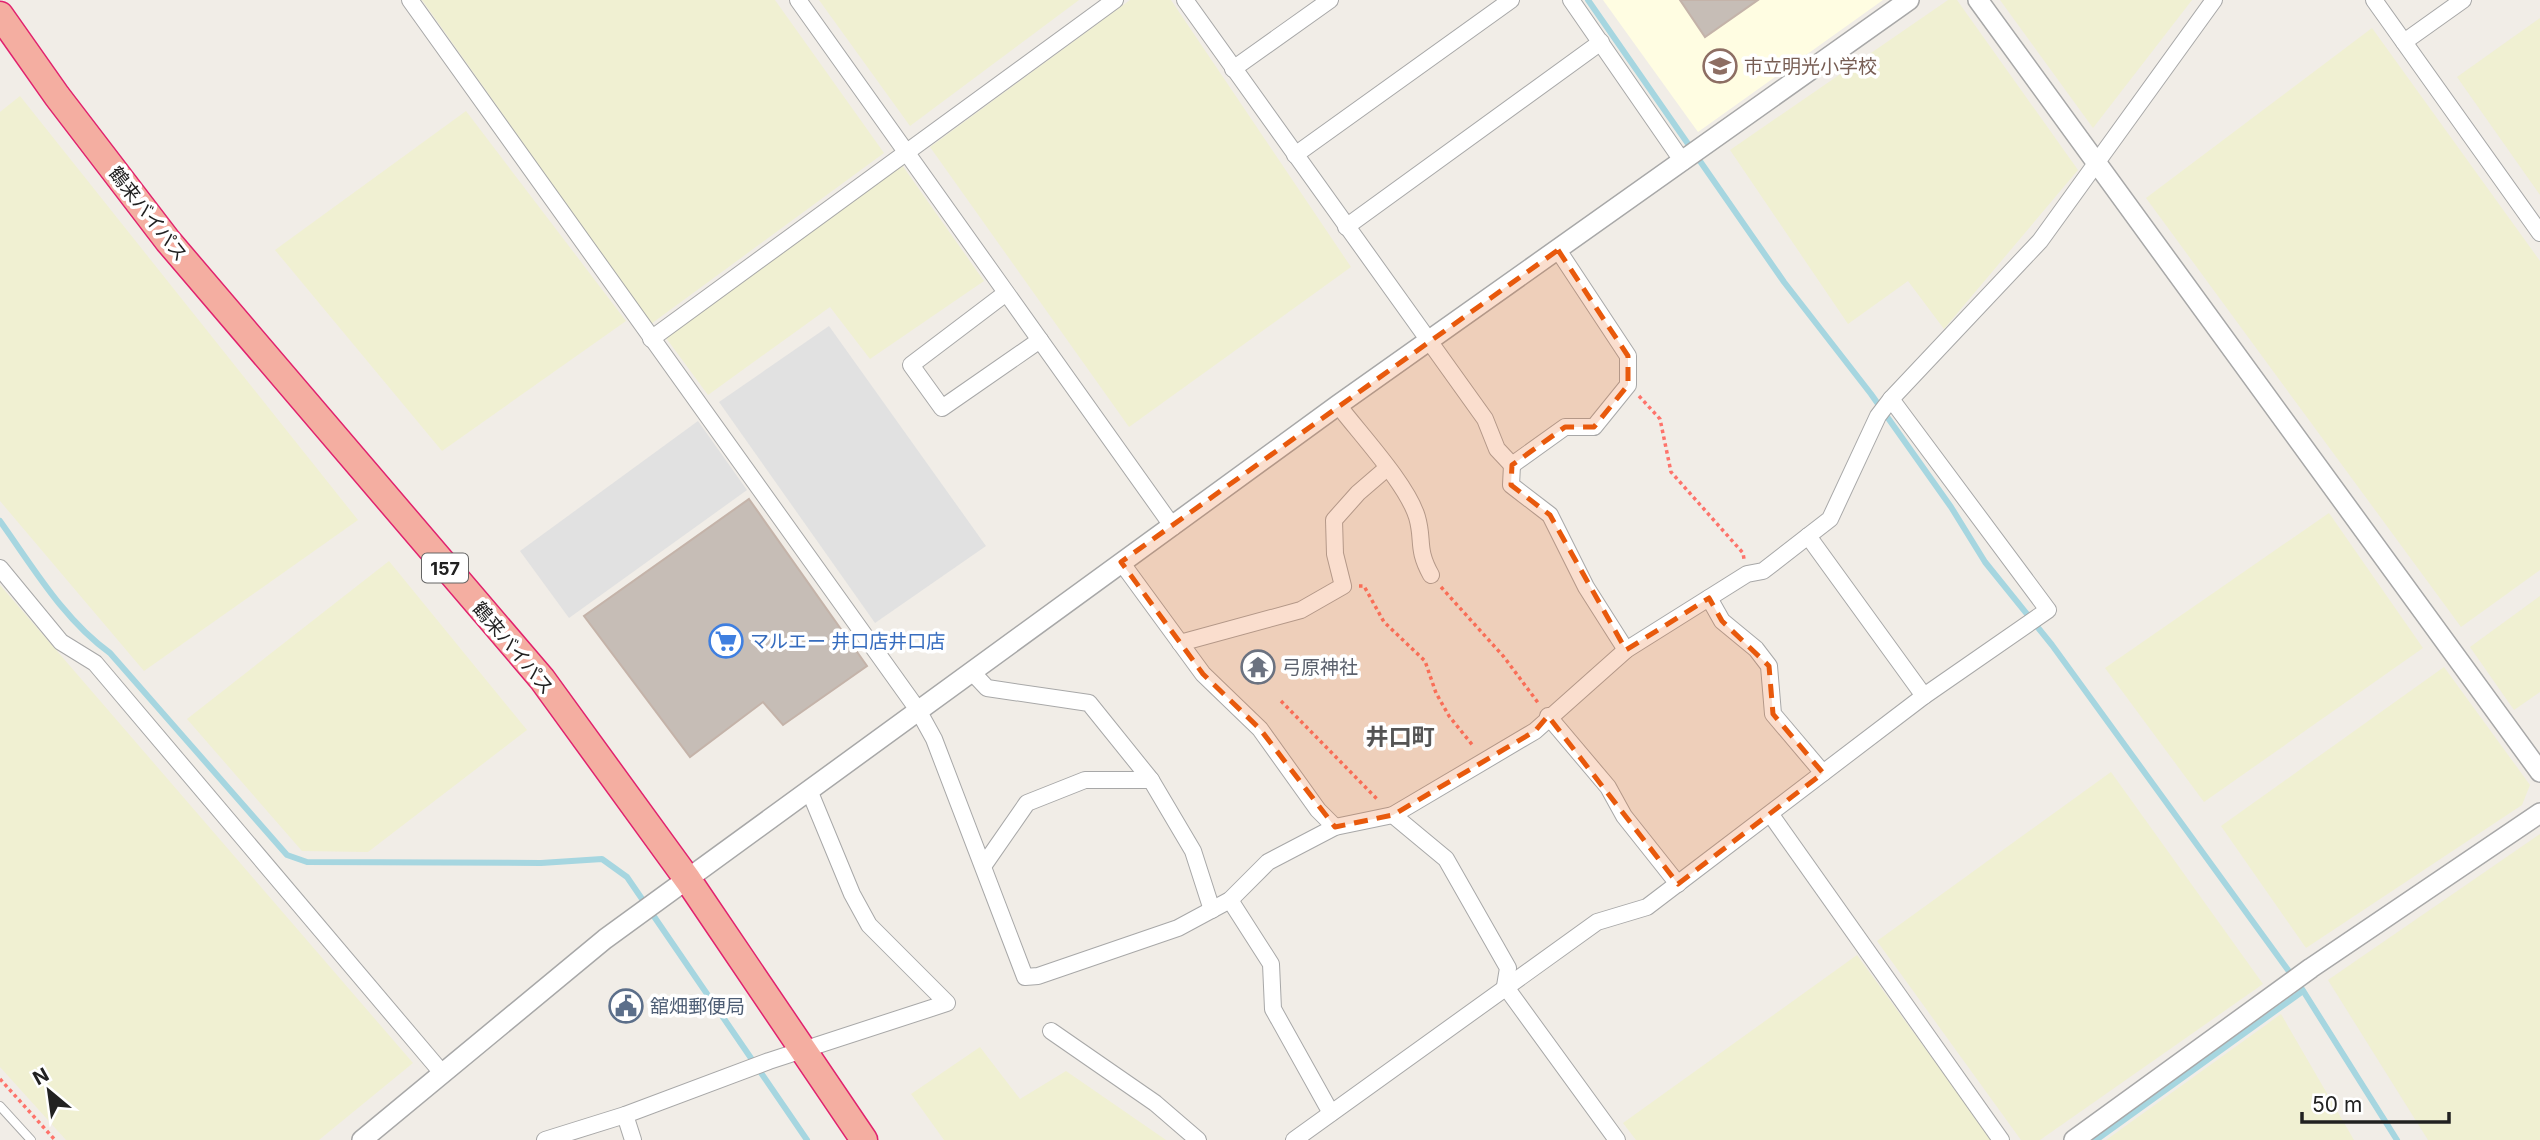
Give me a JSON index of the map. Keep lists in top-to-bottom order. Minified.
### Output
{"streets":{"highway":["鶴来バイパス","157"]},"districts":["井口町"],"places":{"school or university":["市立明光小学校"],"supermarket":["マルエー 井口店井口店"],"temple":["弓原神社"],"public building":["舘畑郵便局"]},"scale_bar":"50 m","north":"top left"}
